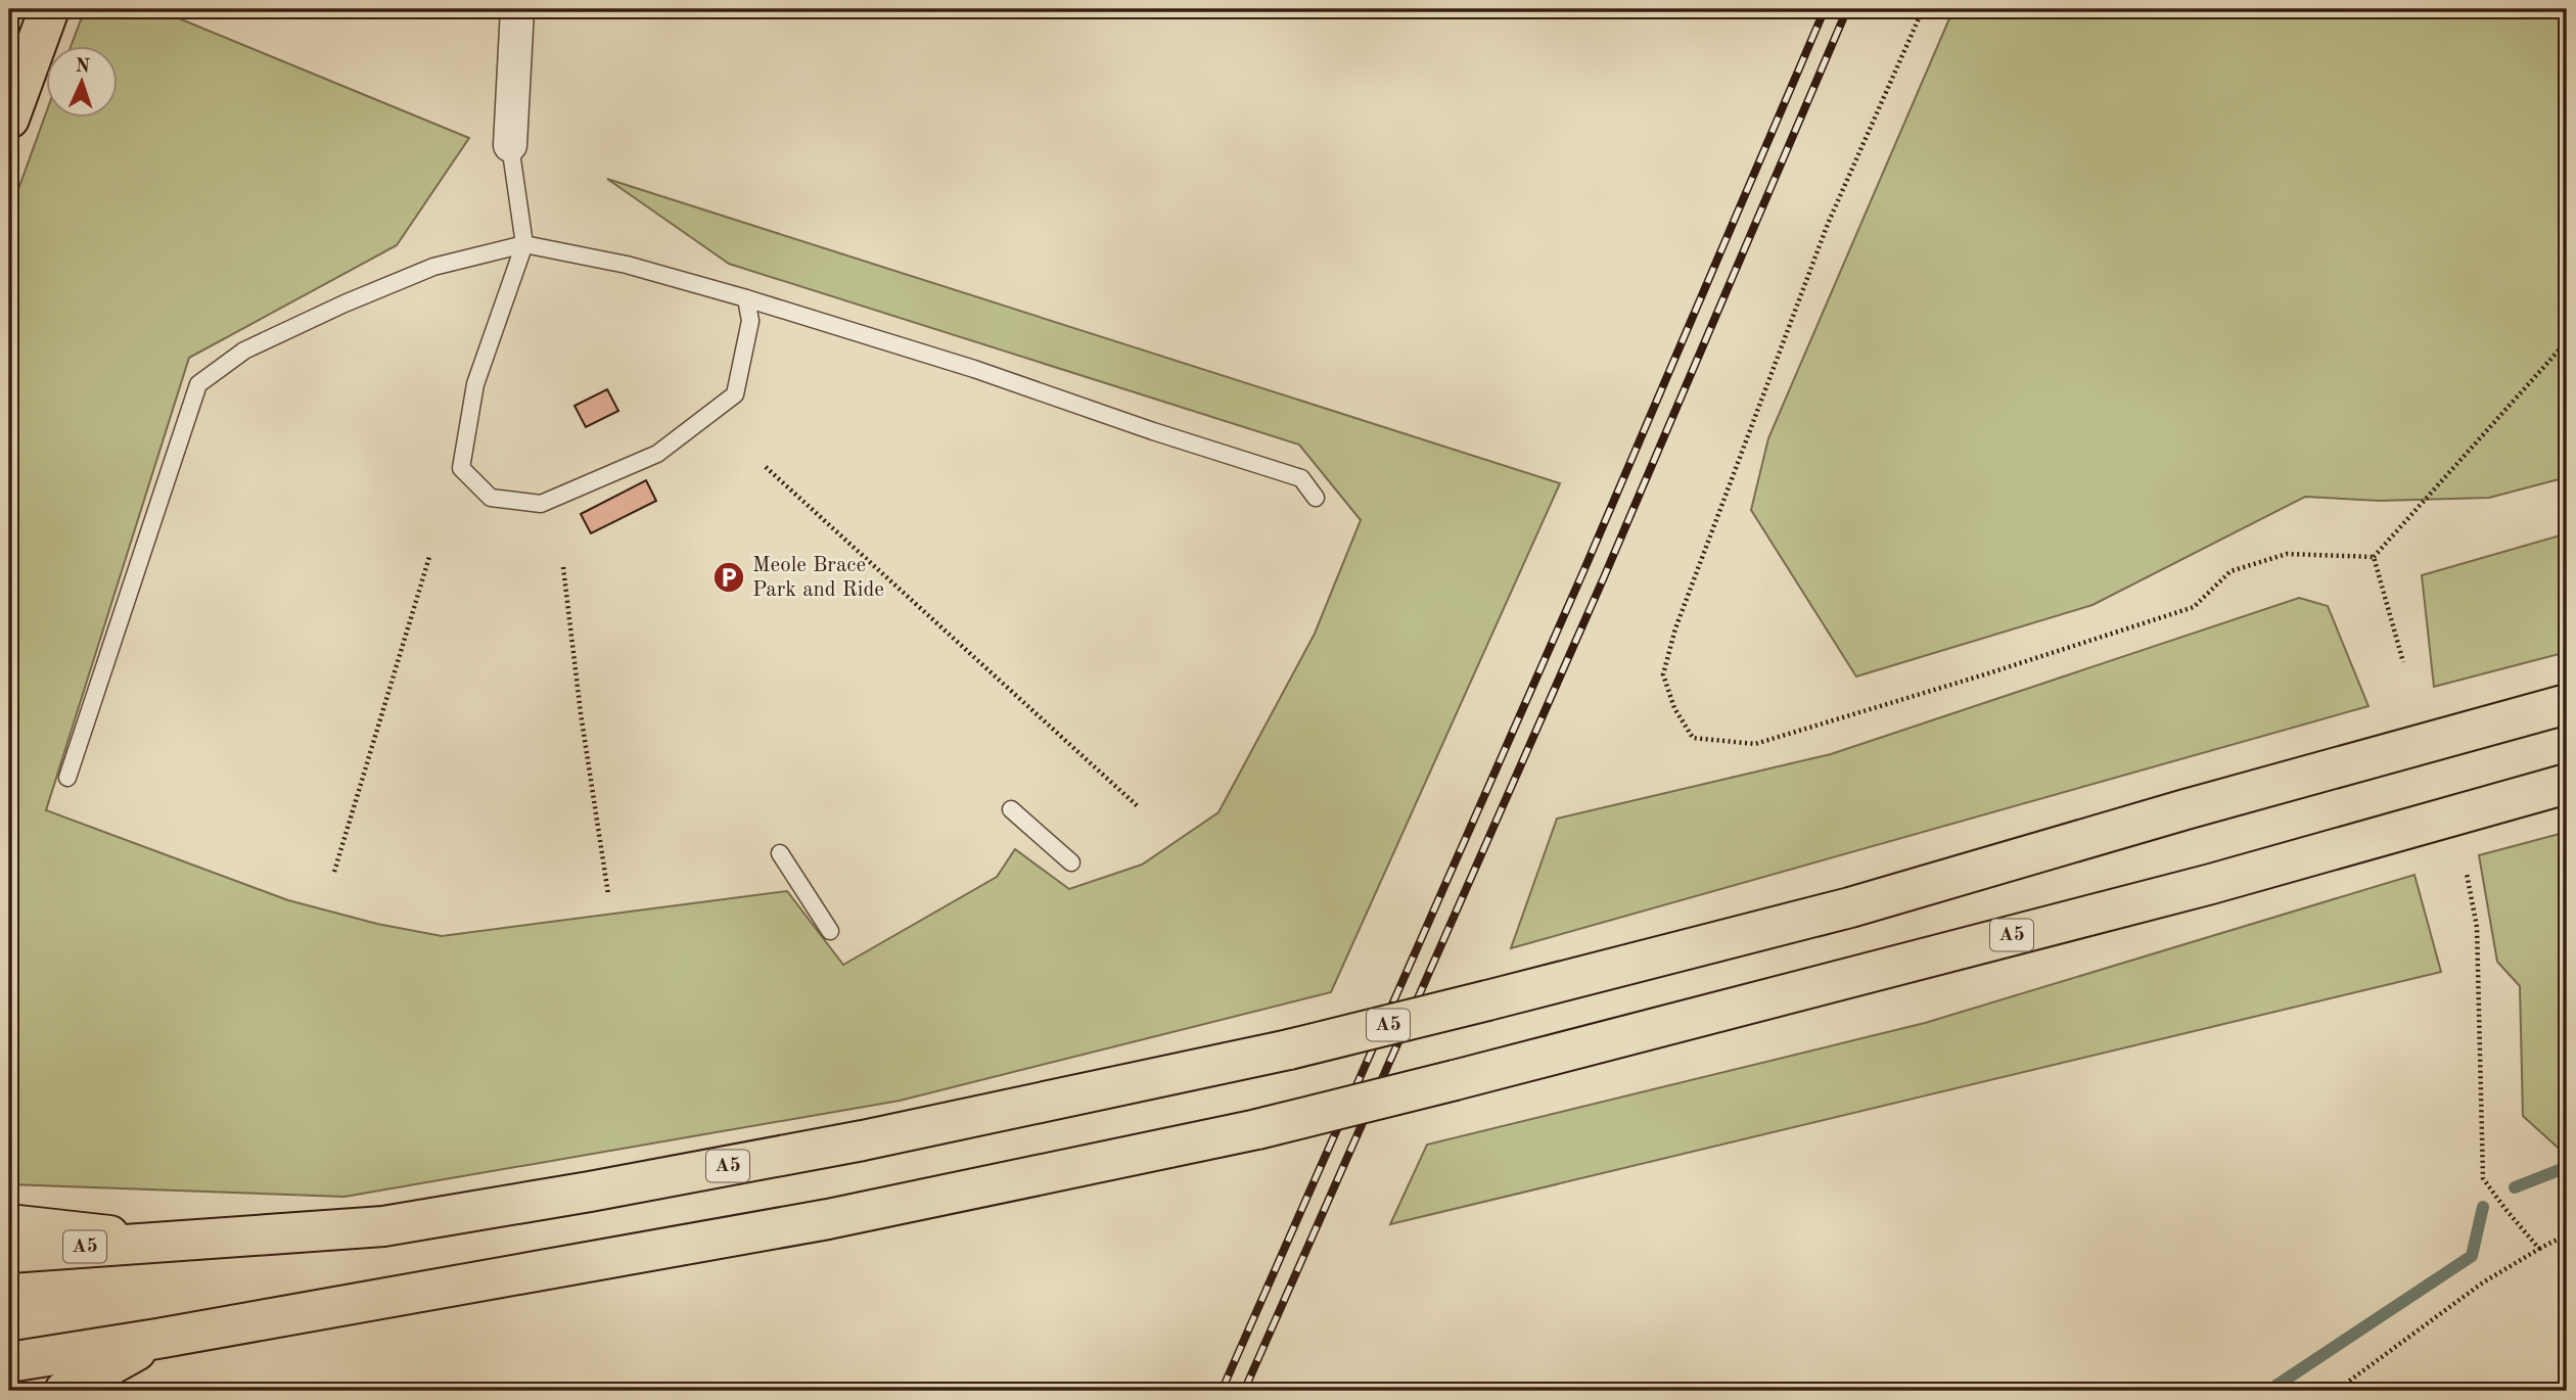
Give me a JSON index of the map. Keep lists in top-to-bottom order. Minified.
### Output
{"streets":{"main road":["A5"]},"places":{"parking":["Meole Brace Park and Ride"]},"north":"top"}
